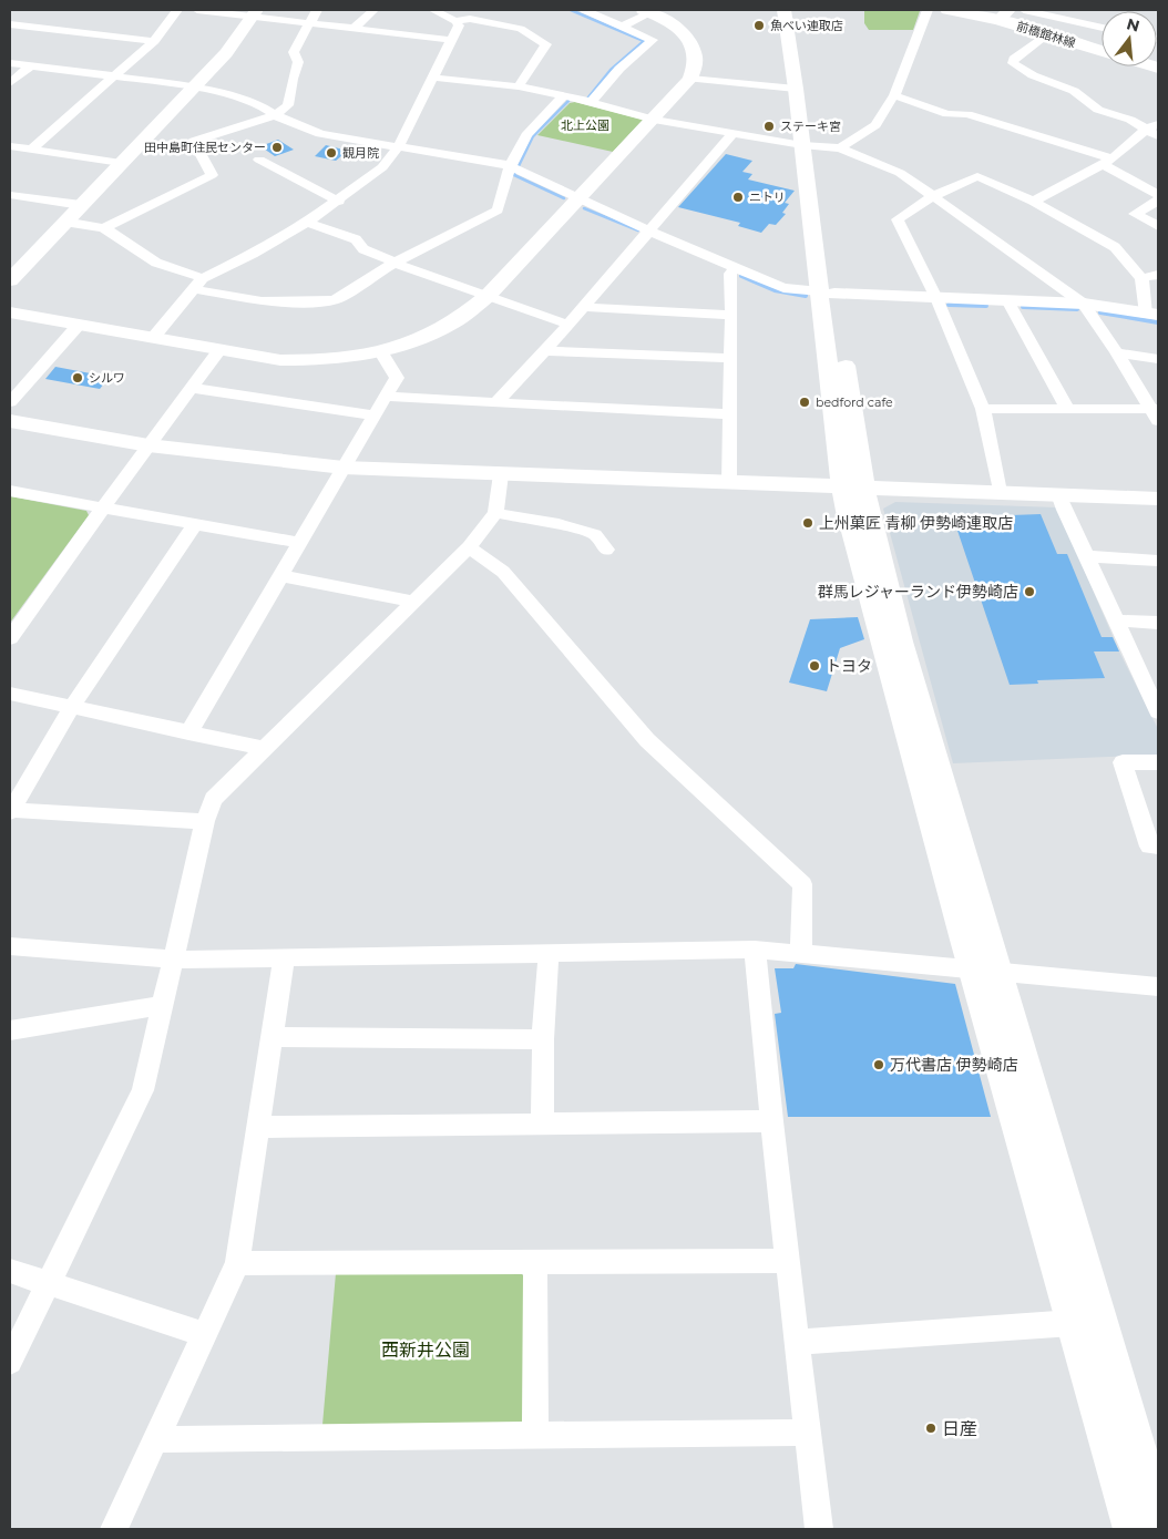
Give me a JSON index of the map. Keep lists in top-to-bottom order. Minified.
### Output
{"streets":{"main road":["前橋館林線"]},"parks":["北上公園","西新井公園"],"places":["魚べい連取店","ステーキ宮","田中島町住民センター","観月院","ニトリ","シルワ","bedford cafe","上州菓匠 青柳 伊勢崎連取店","群馬レジャーランド伊勢崎店","トヨタ","万代書店 伊勢崎店","日産"],"north":"top"}
